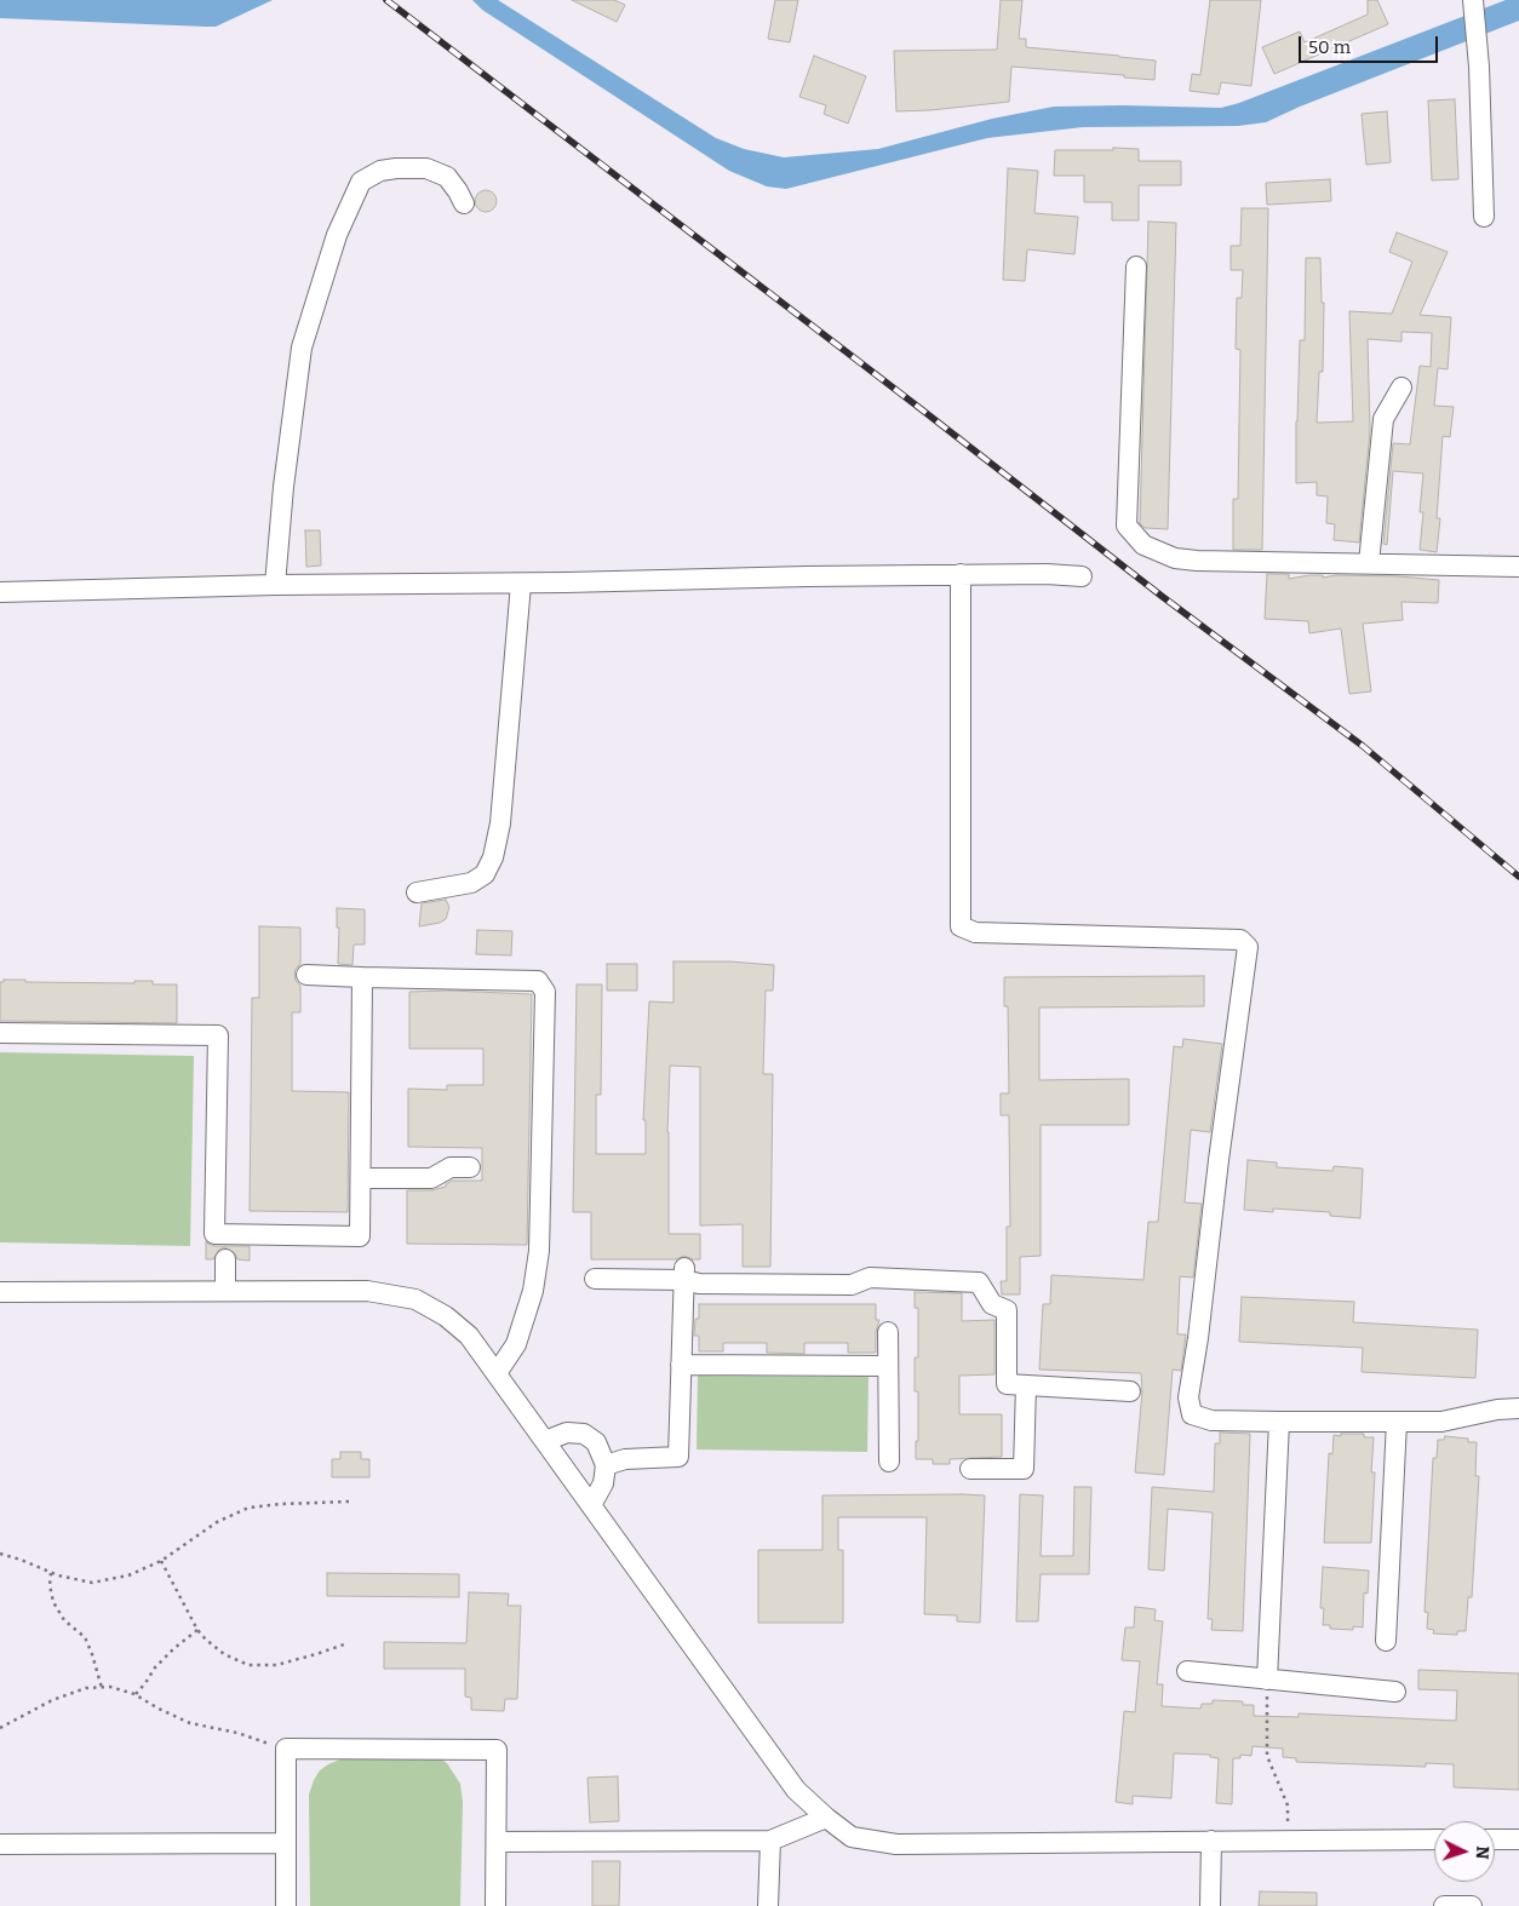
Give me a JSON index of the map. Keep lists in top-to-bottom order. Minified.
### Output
{"scale_bar":"50 m","north":"right"}
